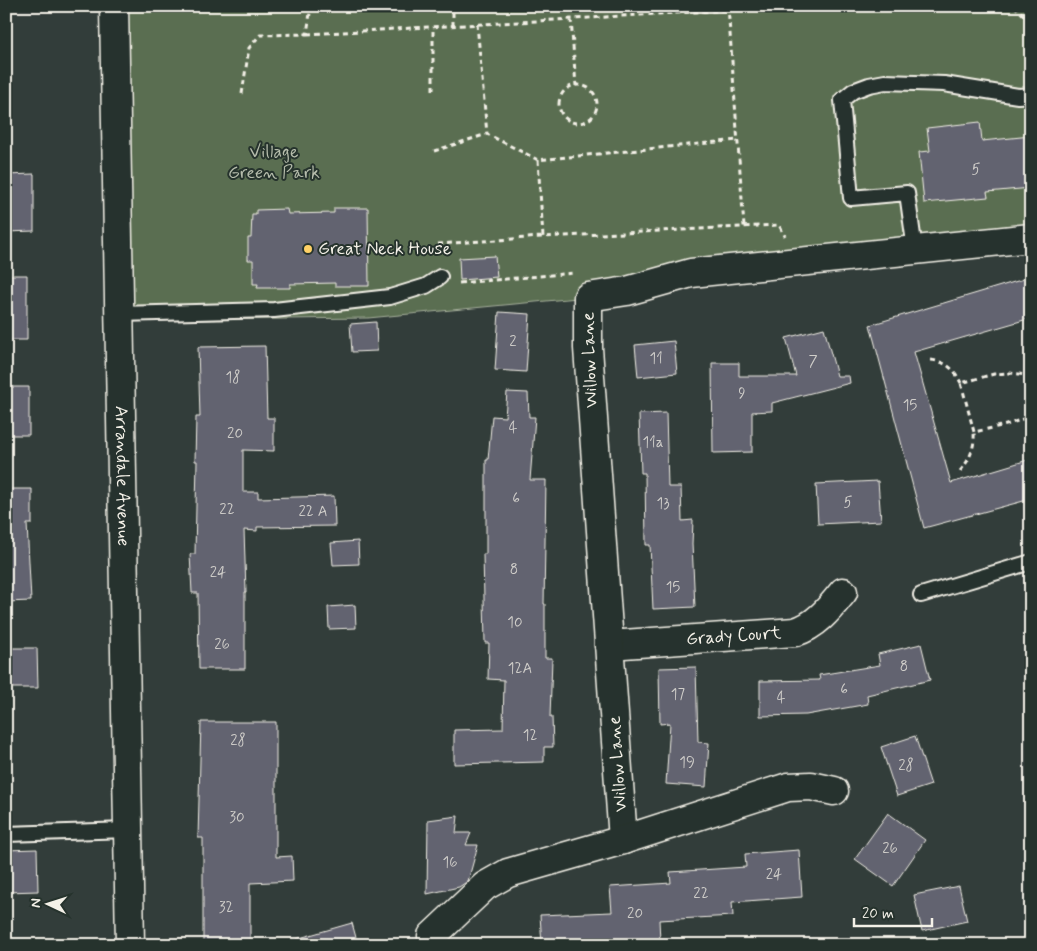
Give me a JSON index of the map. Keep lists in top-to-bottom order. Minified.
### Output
{"streets":{"street":["Willow Lane","Arrandale Avenue","Grady Court"]},"crossings":[["Willow Lane","Grady Court"]],"parks":["Village Green Park"],"places":["Great Neck House"],"house_numbers":["5","2","11","7","18","9","15","4","20","11a","6","5","13","22","22 A","8","24","15","10","26","8","12A","6","17","4","12","28","19","28","30","26","16","24","22","32","20"],"scale_bar":"20 m","north":"left"}
